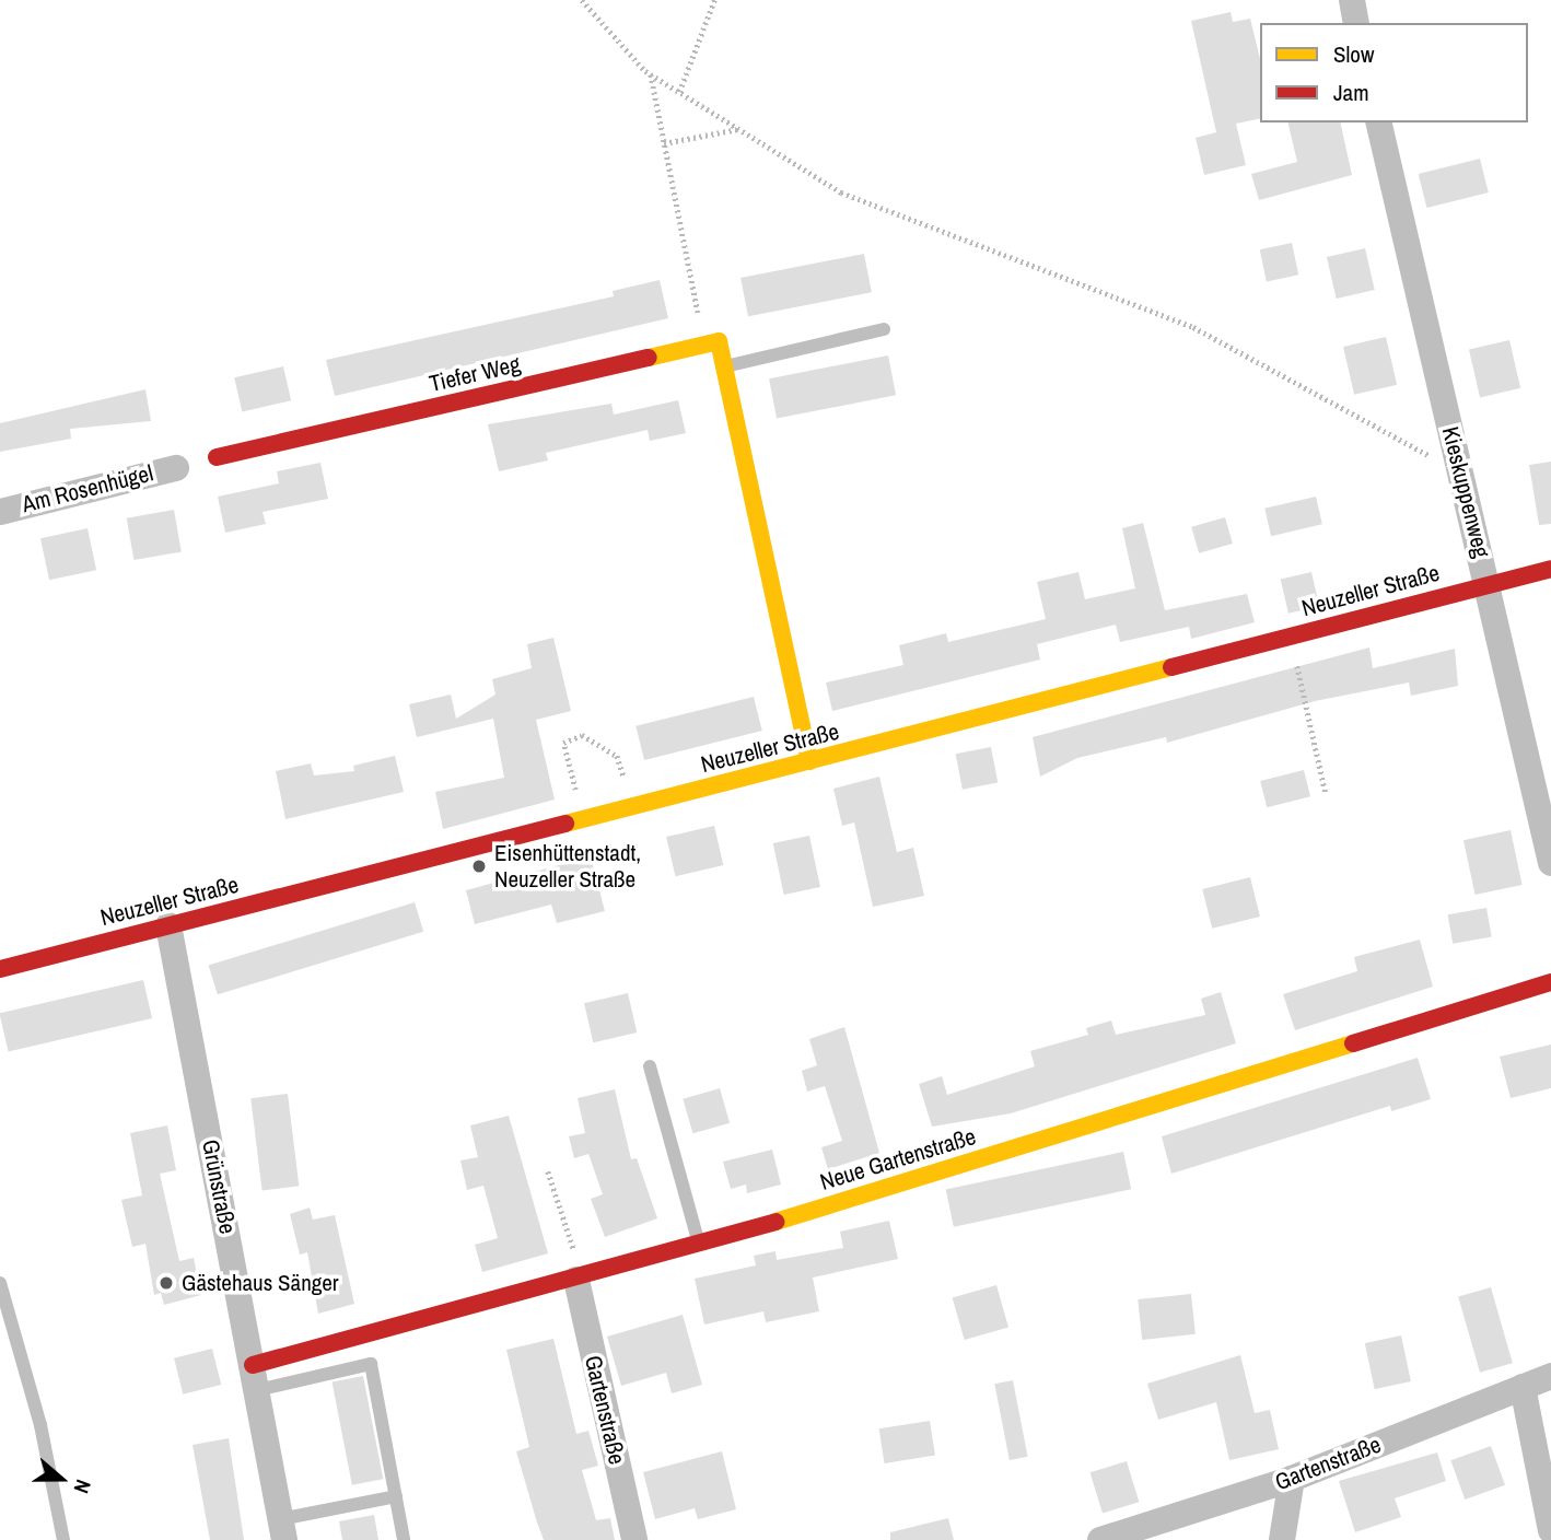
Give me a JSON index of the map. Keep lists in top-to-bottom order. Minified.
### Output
{"streets":{"street":["Tiefer Weg","Am Rosenhügel","Kieskuppenweg","Neuzeller Straße","Neue Gartenstraße","Grünstraße","Gartenstraße"]},"crossings":[["Kieskuppenweg","Neuzeller Straße"],["Neuzeller Straße","Grünstraße"],["Neue Gartenstraße","Grünstraße"],["Neue Gartenstraße","Gartenstraße"]],"places":["Eisenhüttenstadt, Neuzeller Straße","Gästehaus Sänger"],"legend":["Slow","Jam"],"north":"right"}
